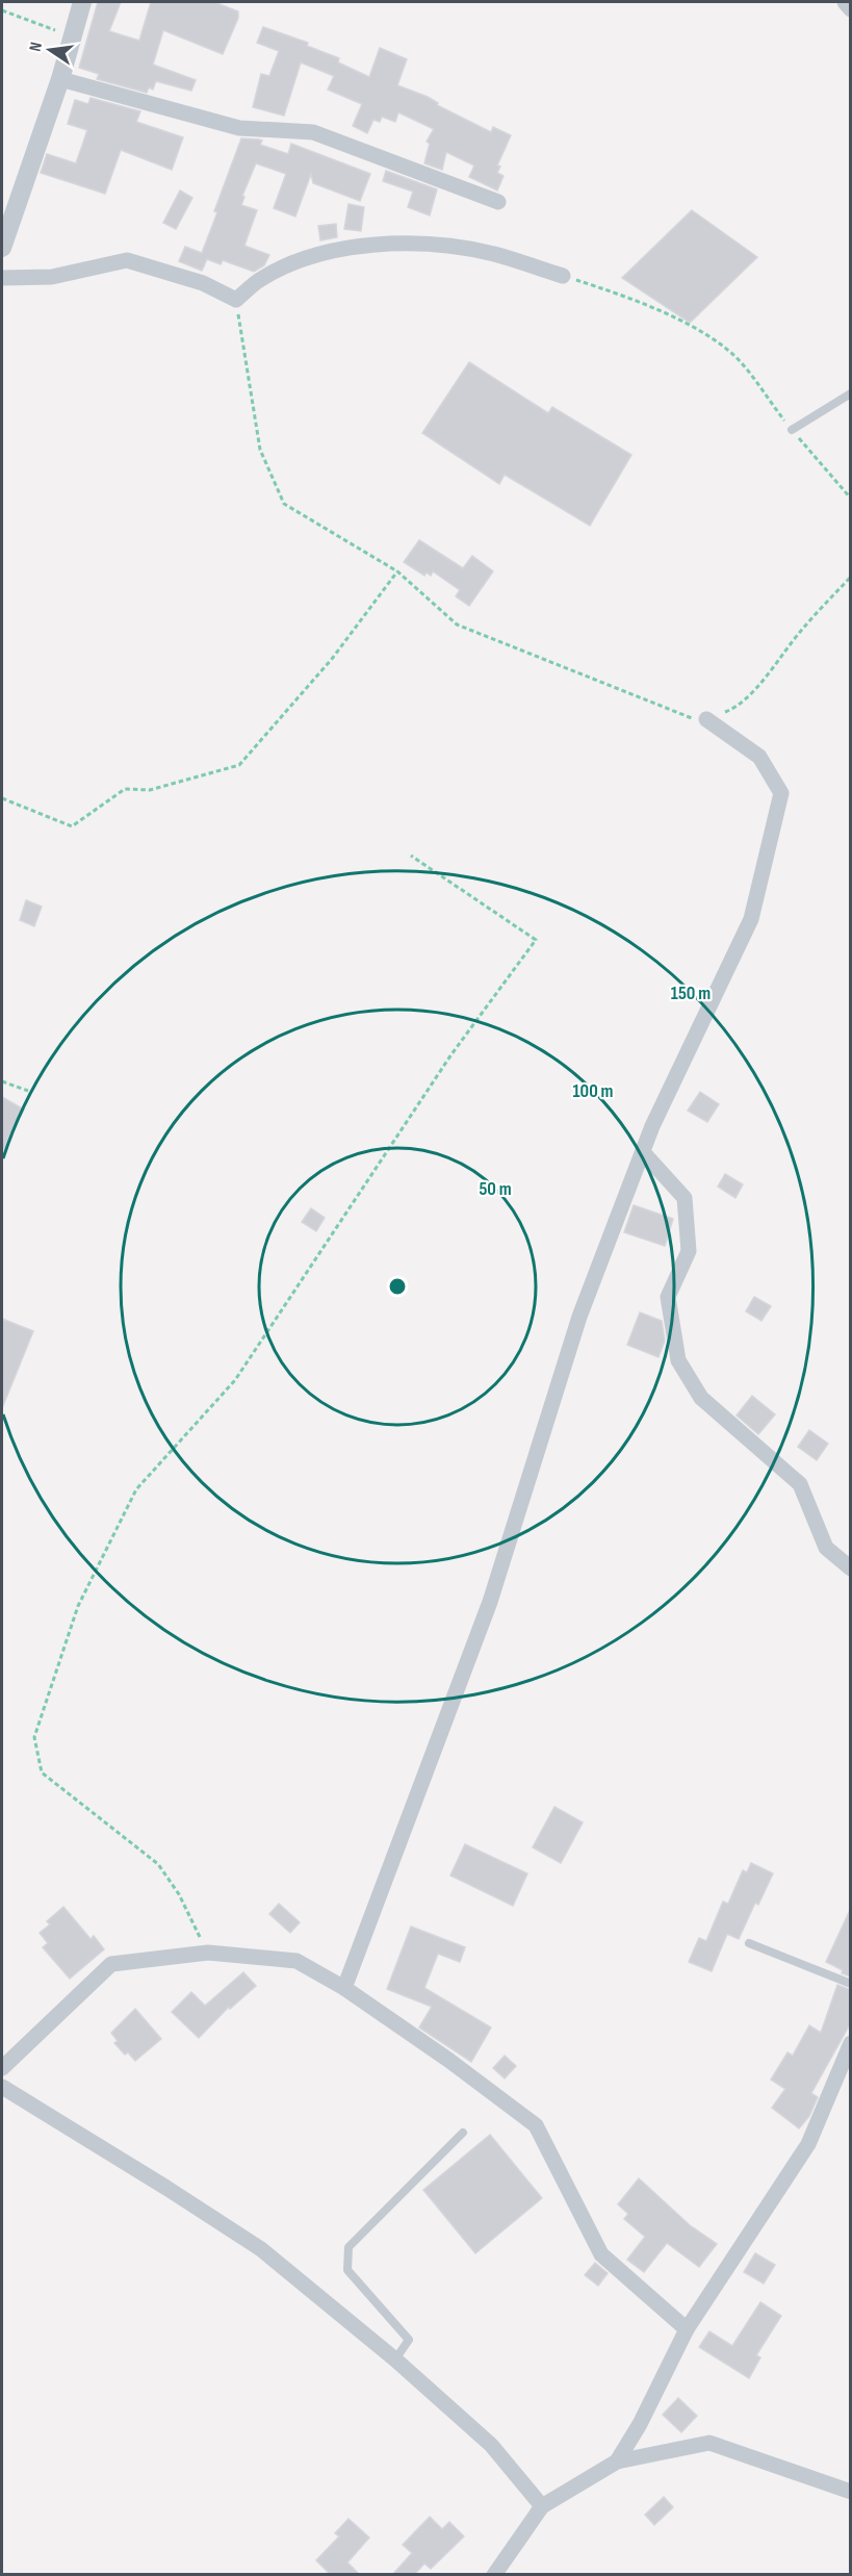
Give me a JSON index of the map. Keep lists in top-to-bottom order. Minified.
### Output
{"north":"left","rings":["150 m","100 m","50 m"]}
